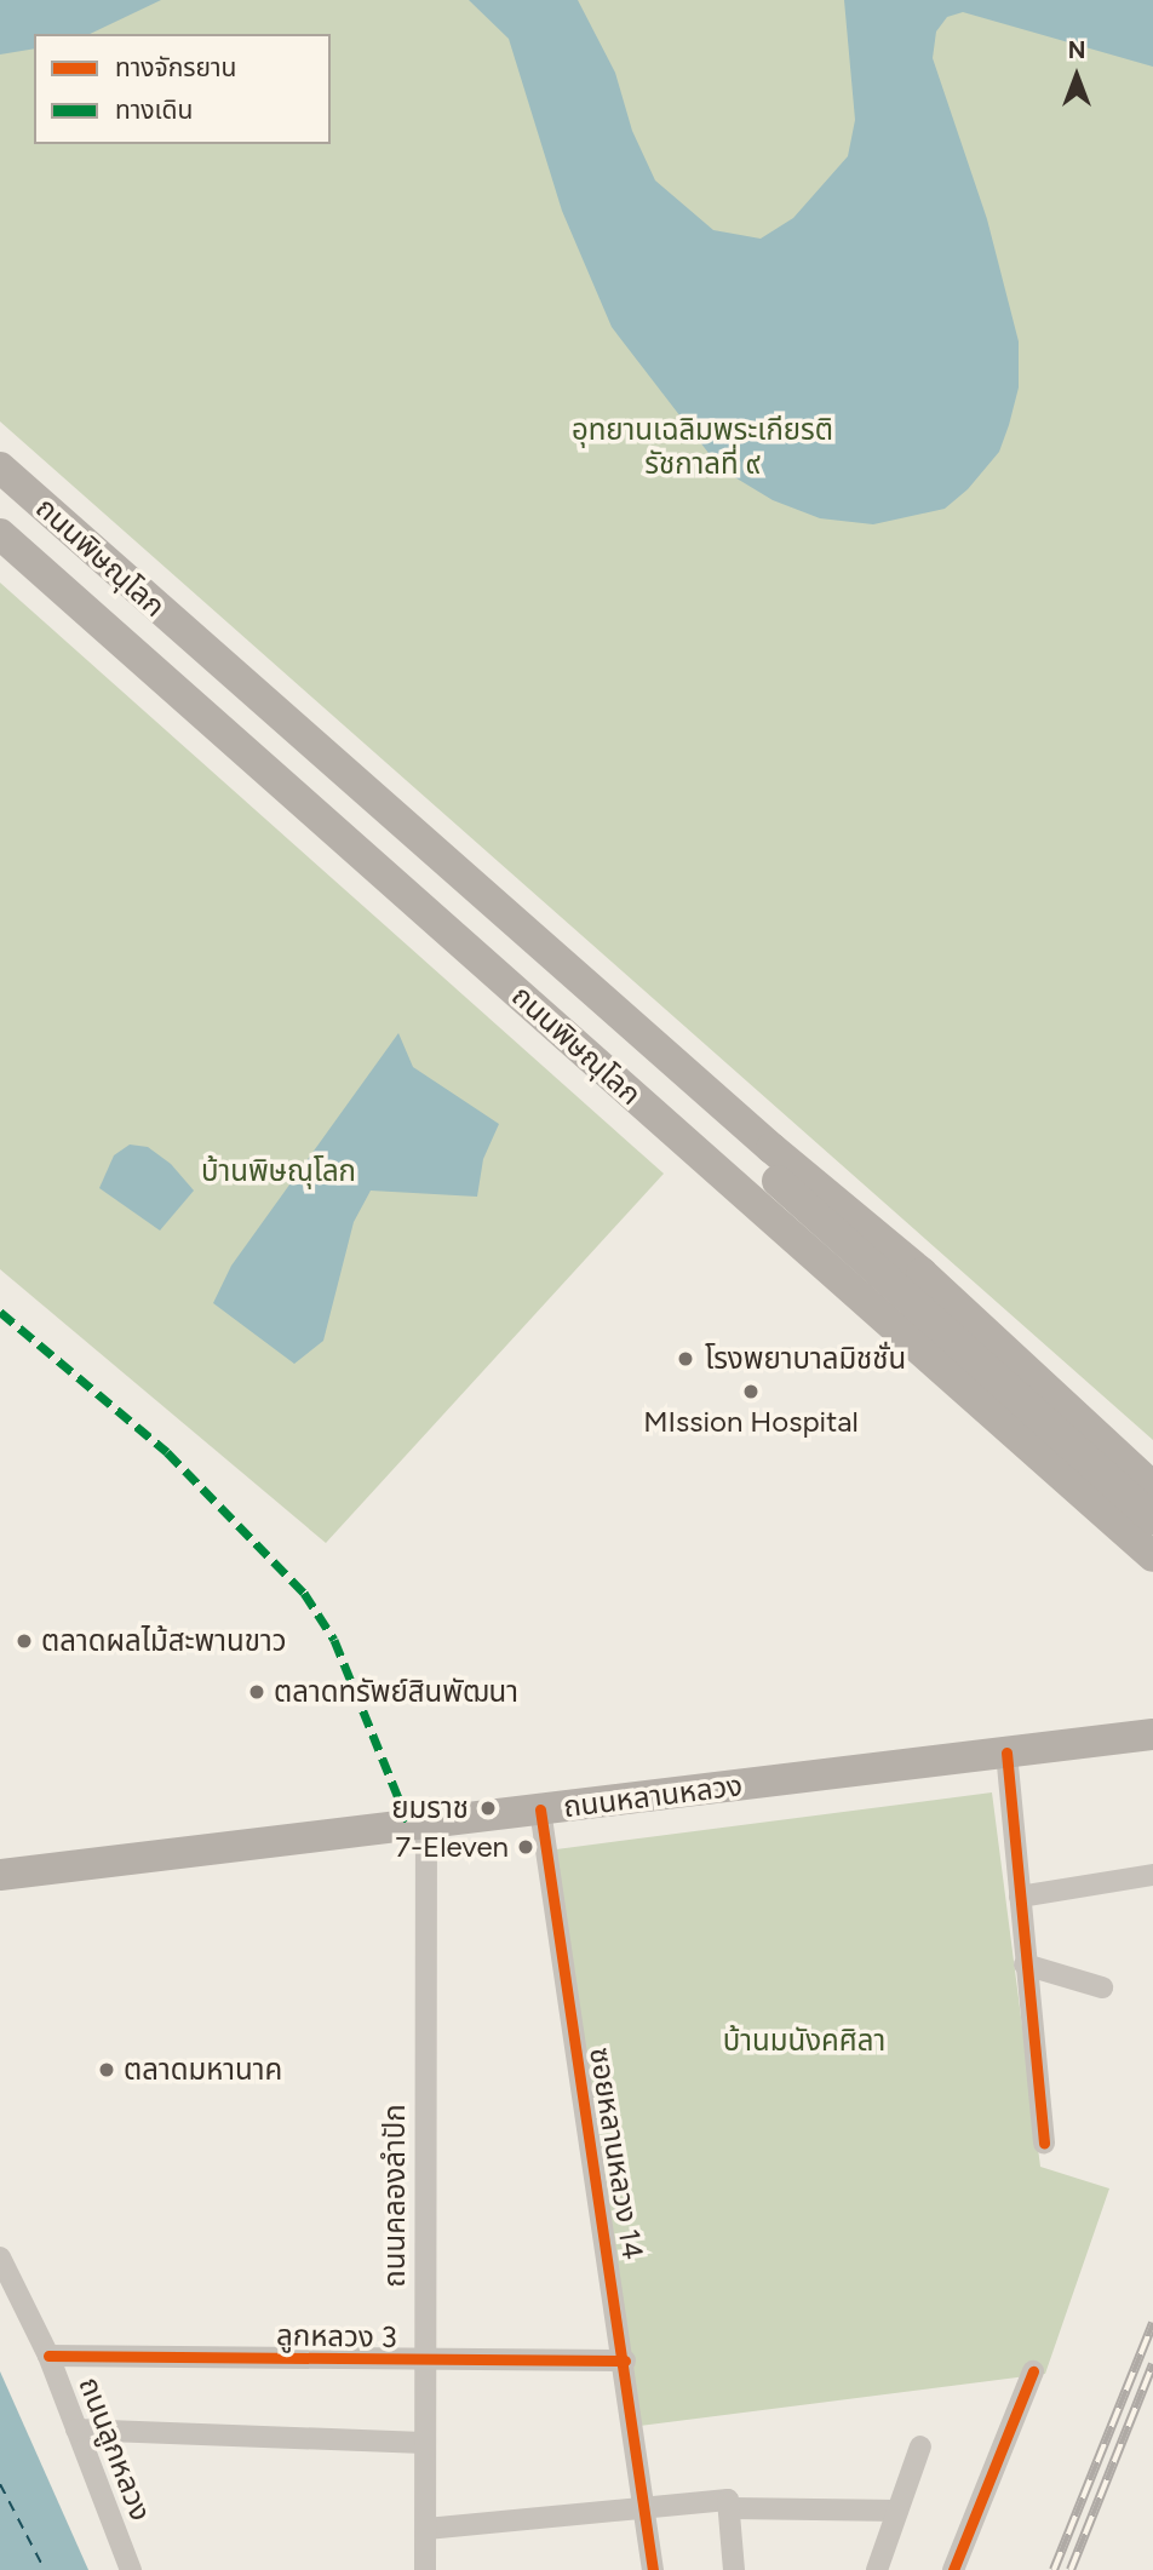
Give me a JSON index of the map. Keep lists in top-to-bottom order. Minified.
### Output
{"streets":{"main road":["ถนนพิษณุโลก","ถนนหลานหลวง"],"street":["ซอยหลานหลวง 14","ถนนคลองลำปัก","ลูกหลวง 3","ถนนลูกหลวง"]},"crossings":[["ถนนหลานหลวง","ซอยหลานหลวง 14"],["ถนนหลานหลวง","ถนนคลองลำปัก"],["ซอยหลานหลวง 14","ลูกหลวง 3"],["ถนนคลองลำปัก","ลูกหลวง 3"],["ลูกหลวง 3","ถนนลูกหลวง"]],"parks":["อุทยานเฉลิมพระเกียรติ รัชกาลที่ ๙","บ้านพิษณุโลก","บ้านมนังคศิลา"],"places":["โรงพยาบาลมิชชั่น","MIssion Hospital","ตลาดผลไม้สะพานขาว","ตลาดทรัพย์สินพัฒนา","ยมราช","7-Eleven","ตลาดมหานาค"],"legend":["ทางจักรยาน","ทางเดิน"],"north":"top"}
